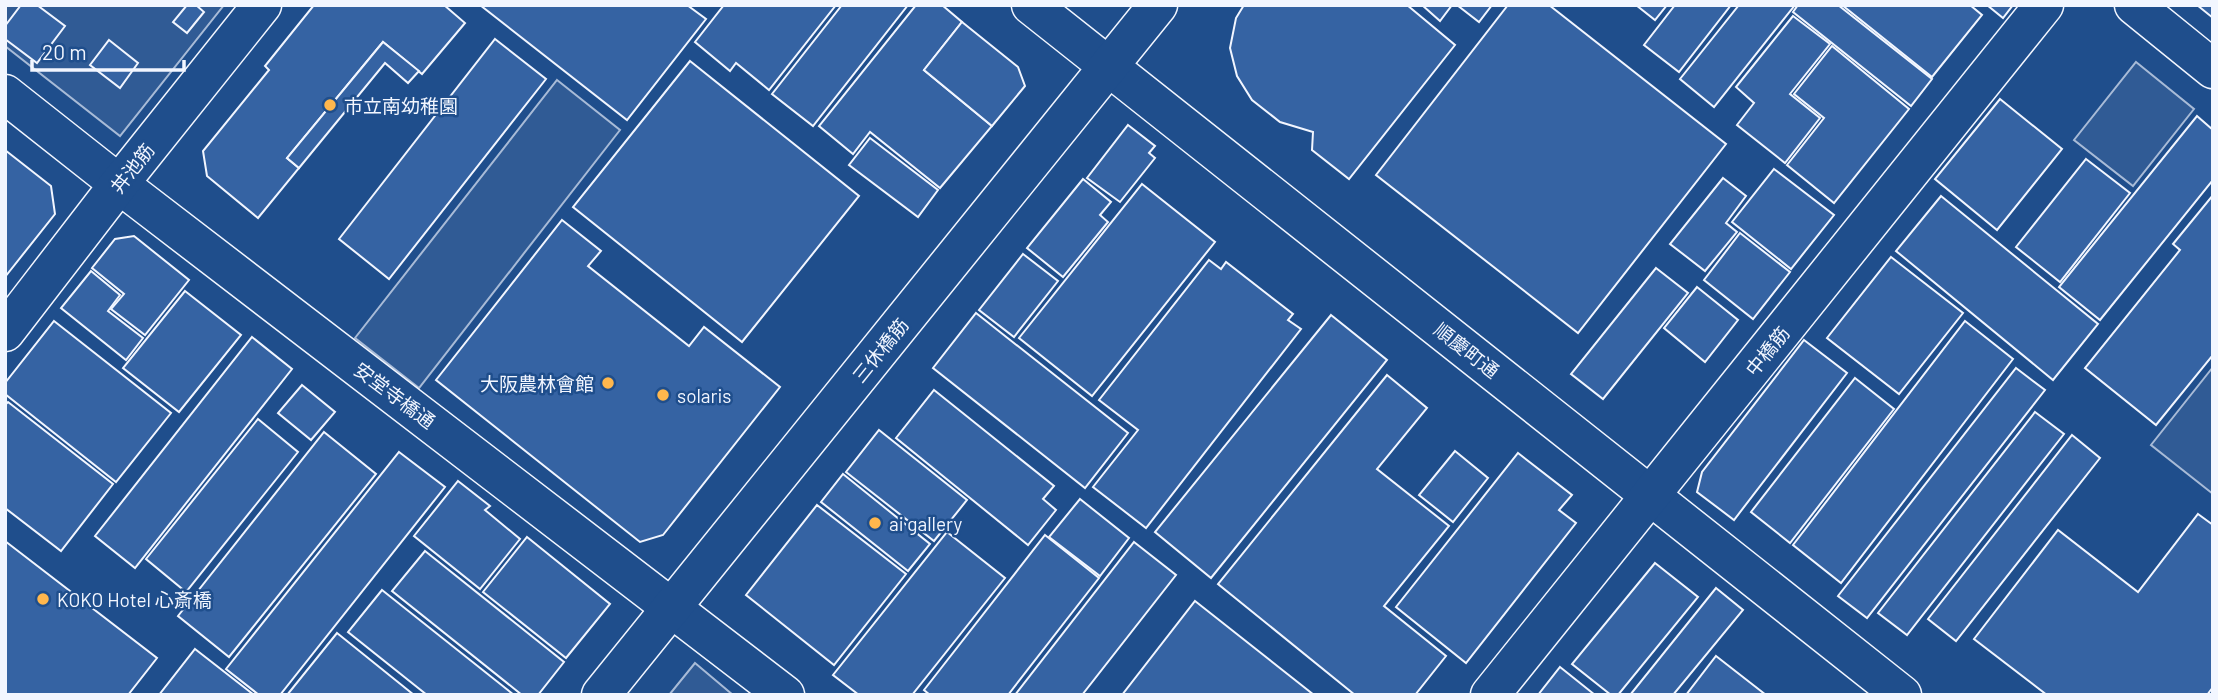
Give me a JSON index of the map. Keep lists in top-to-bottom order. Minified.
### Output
{"streets":{"street":["丼池筋","三休橋筋","順慶町通","中橋筋","安堂寺橋通"]},"crossings":[["丼池筋","安堂寺橋通"],["三休橋筋","順慶町通"],["三休橋筋","安堂寺橋通"],["順慶町通","中橋筋"]],"places":["市立南幼稚園","大阪農林會館","solaris","ai gallery","KOKO Hotel 心斎橋"],"scale_bar":"20 m"}
